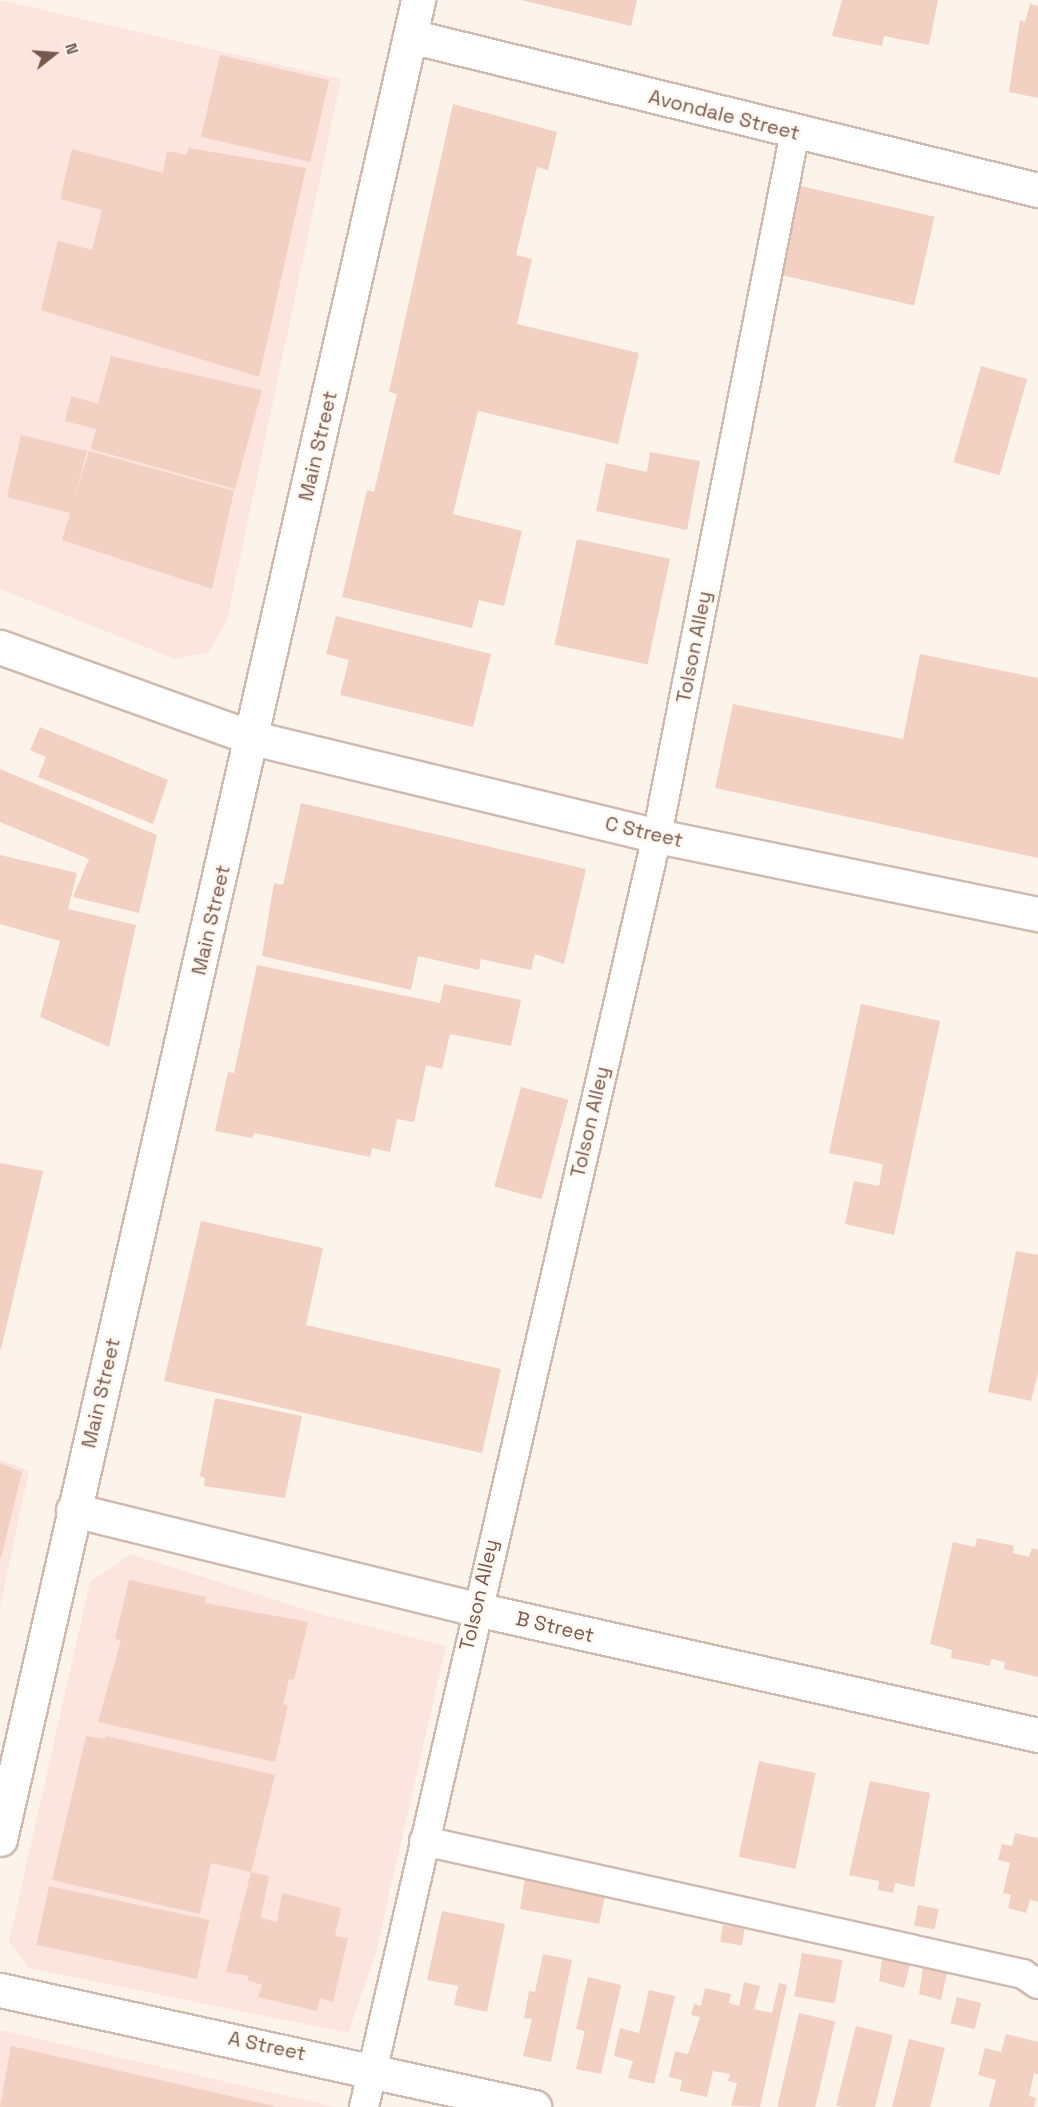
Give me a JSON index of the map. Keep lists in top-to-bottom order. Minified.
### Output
{"streets":{"street":["Avondale Street","Main Street","C Street","B Street","A Street"],"lane":["Tolson Alley"]},"crossings":[["Avondale Street","Main Street"],["Avondale Street","Tolson Alley"],["Main Street","C Street"],["Main Street","B Street"],["Tolson Alley","C Street"],["Tolson Alley","B Street"],["Tolson Alley","A Street"]],"north":"right"}
